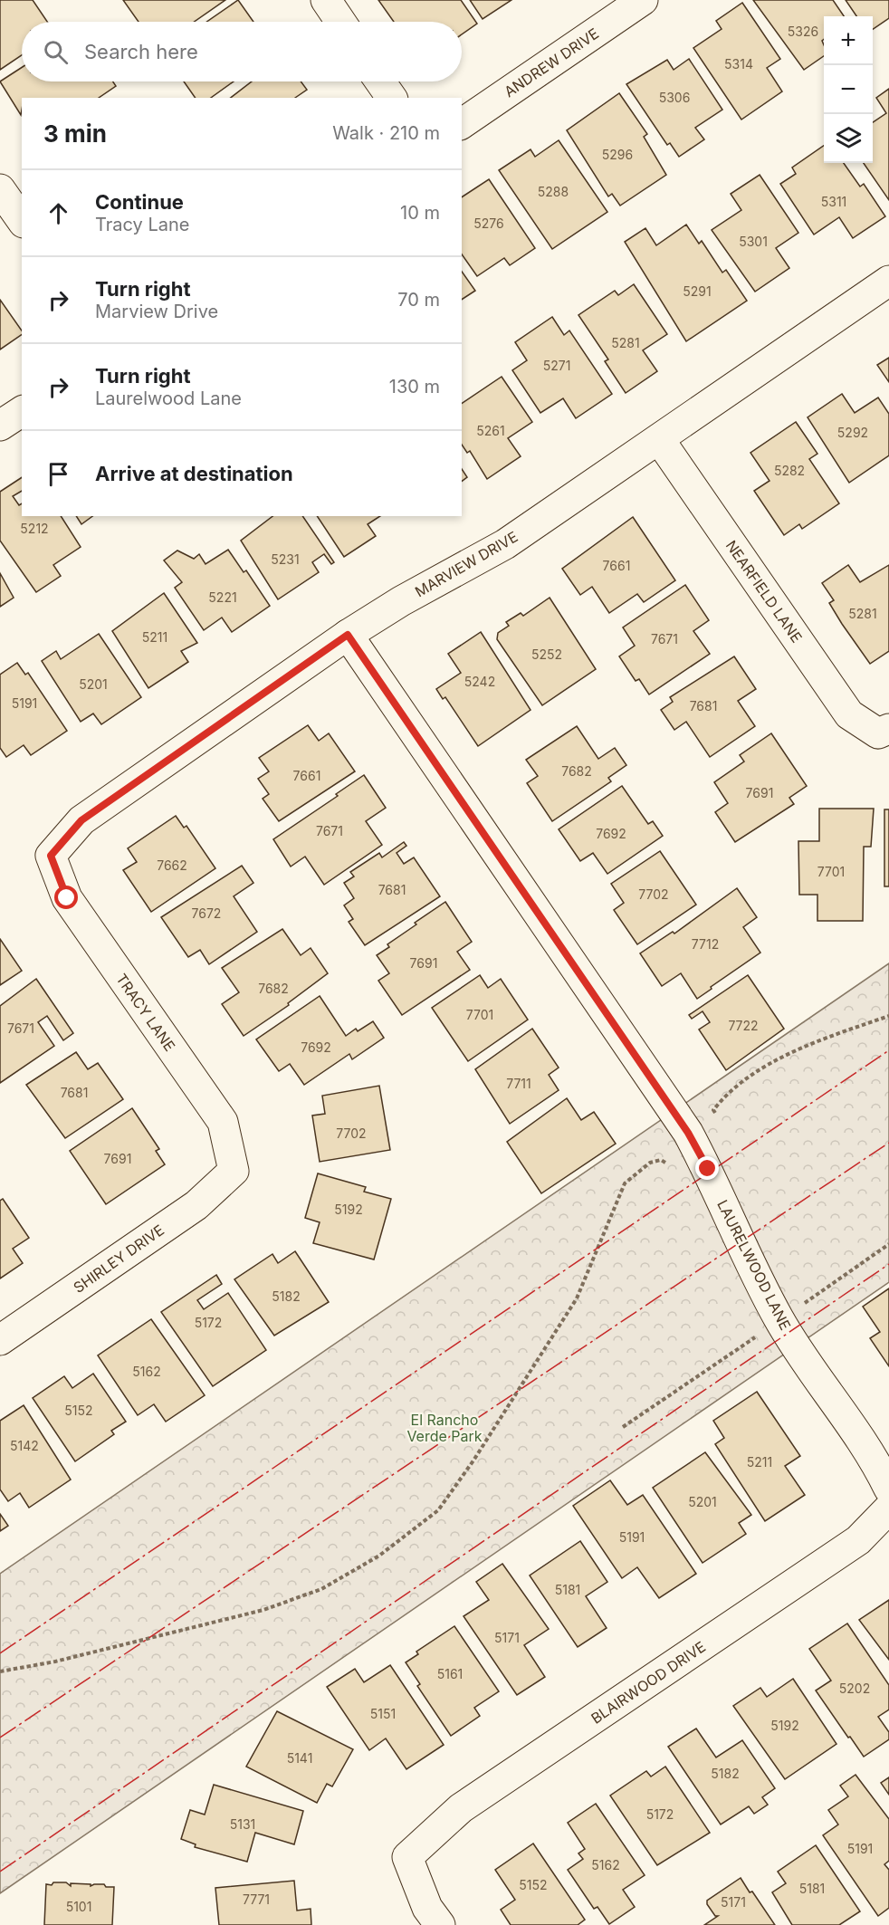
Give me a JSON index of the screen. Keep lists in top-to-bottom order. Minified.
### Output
{"streets":{"street":["ANDREW DRIVE","MARVIEW DRIVE","NEARFIELD LANE","TRACY LANE","SHIRLEY DRIVE","LAURELWOOD LANE","BLAIRWOOD DRIVE"]},"crossings":[["MARVIEW DRIVE","NEARFIELD LANE"],["MARVIEW DRIVE","TRACY LANE"],["MARVIEW DRIVE","LAURELWOOD LANE"],["TRACY LANE","SHIRLEY DRIVE"]],"parks":["El Rancho Verde Park"],"house_numbers":["5326","5314","5306","5296","5288","5311","5276","5301","5291","5281","5271","5261","5292","5282","5212","5231","7661","5221","5281","5211","7671","5252","5242","5201","5191","7681","7682","7661","7691","7671","7692","7662","7701","7681","7702","7672","7712","7691","7682","7701","7722","7671","7692","7711","7681","7702","7691","5192","5182","5172","5162","5152","5142","5211","5201","5191","5181","5171","5161","5202","5151","5192","5141","5182","5172","5131","5191","5162","5152","5181","7771","5171","5101"],"page":{"map_buttons":["+","−"],"search":"Search here","heading":["3 min","Walk · 210 m"],"list":[["Continue","Tracy Lane","10 m"],["Turn right","Marview Drive","70 m"],["Turn right","Laurelwood Lane","130 m"],"Arrive at destination"]}}
